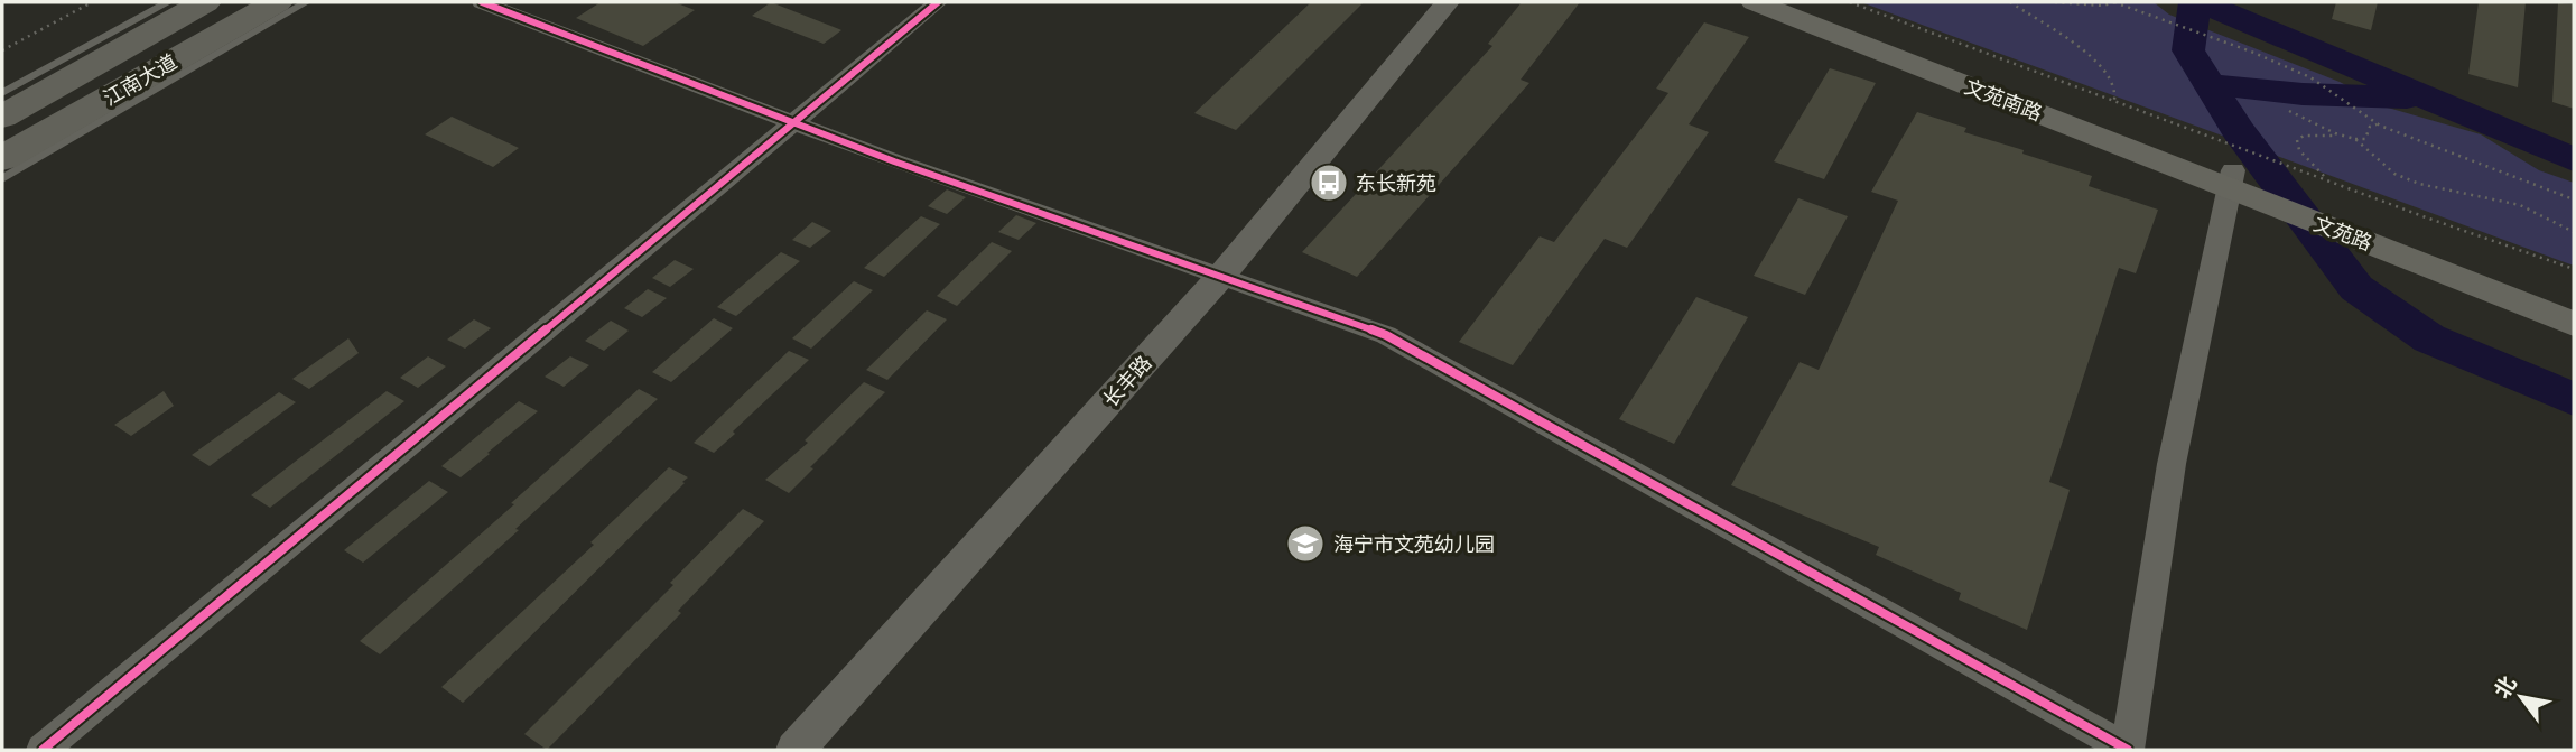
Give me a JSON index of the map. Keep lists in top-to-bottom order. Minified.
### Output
{"streets":{"highway":["江南大道"],"main road":["文苑南路","文苑路"],"street":["长丰路"]},"crossings":[["文苑南路","文苑路"]],"places":{"bus stop":["东长新苑"],"school or university":["海宁市文苑幼儿园"]},"north":"top left"}
